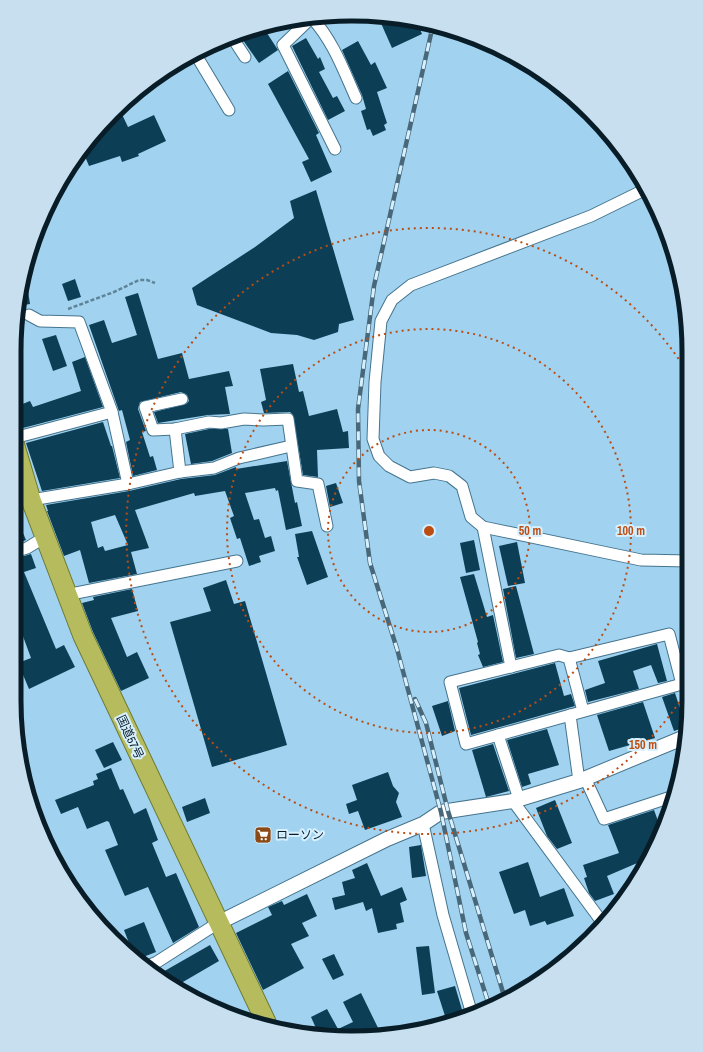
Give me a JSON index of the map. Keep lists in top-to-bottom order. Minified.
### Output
{"streets":{"highway":["国道57号"]},"places":{"supermarket":["ローソン"]},"rings":["50 m","100 m","150 m"]}
